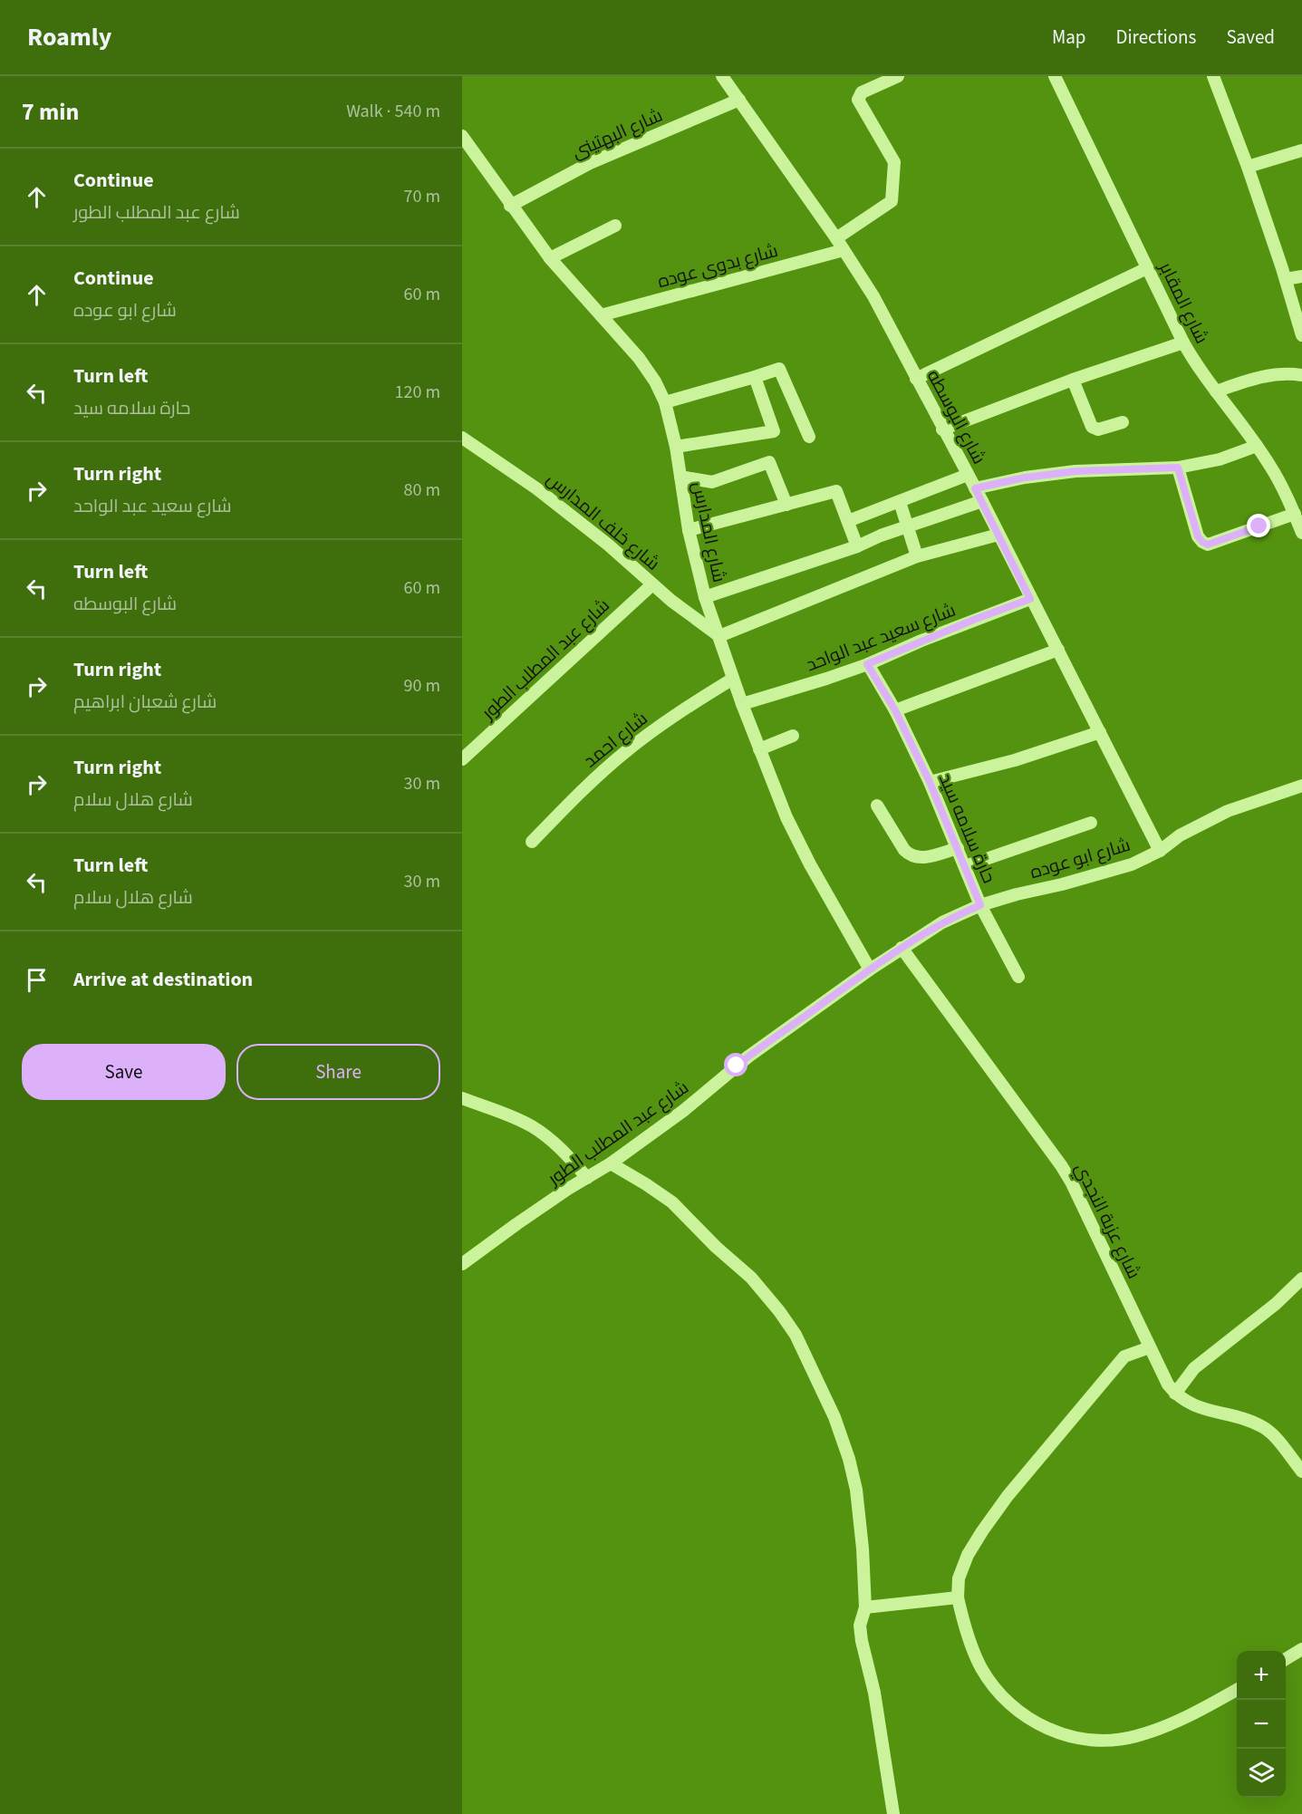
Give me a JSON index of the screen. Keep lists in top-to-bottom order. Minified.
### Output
{"streets":{"street":["شارع البهتينى","شارع بدوى عوده","شارع المقابر","شارع البوسطه","شارع خلف المدارس","شارع المدارس","شارع سعيد عبد الواحد","شارع عبد المطلب الطور","شارع احمد","حارة سلامه سيد","شارع ابو عوده","شارع عزبة النجدي"]},"crossings":[["شارع البهتينى","شارع البوسطه"],["شارع البهتينى","شارع المدارس"],["شارع بدوى عوده","شارع البوسطه"],["شارع بدوى عوده","شارع المدارس"],["شارع البوسطه","شارع سعيد عبد الواحد"],["شارع البوسطه","شارع ابو عوده"],["شارع خلف المدارس","شارع المدارس"],["شارع خلف المدارس","شارع عبد المطلب الطور"],["شارع المدارس","شارع سعيد عبد الواحد"],["شارع المدارس","شارع عبد المطلب الطور"],["شارع المدارس","شارع احمد"],["شارع المدارس","شارع ابو عوده"],["شارع سعيد عبد الواحد","حارة سلامه سيد"],["شارع عبد المطلب الطور","شارع ابو عوده"],["حارة سلامه سيد","شارع ابو عوده"],["شارع ابو عوده","شارع عزبة النجدي"]],"page":{"header":"Roamly","nav":["Map","Directions","Saved"],"heading":["7 min","Walk · 540 m"],"list":[["Continue","شارع عبد المطلب الطور","70 m"],["Continue","شارع ابو عوده","60 m"],["Turn left","حارة سلامه سيد","120 m"],["Turn right","شارع سعيد عبد الواحد","80 m"],["Turn left","شارع البوسطه","60 m"],["Turn right","شارع شعبان ابراهيم","90 m"],["Turn right","شارع هلال سلام","30 m"],["Turn left","شارع هلال سلام","30 m"],"Arrive at destination"],"buttons":["Save","Share"],"map_buttons":["+","−"]}}
